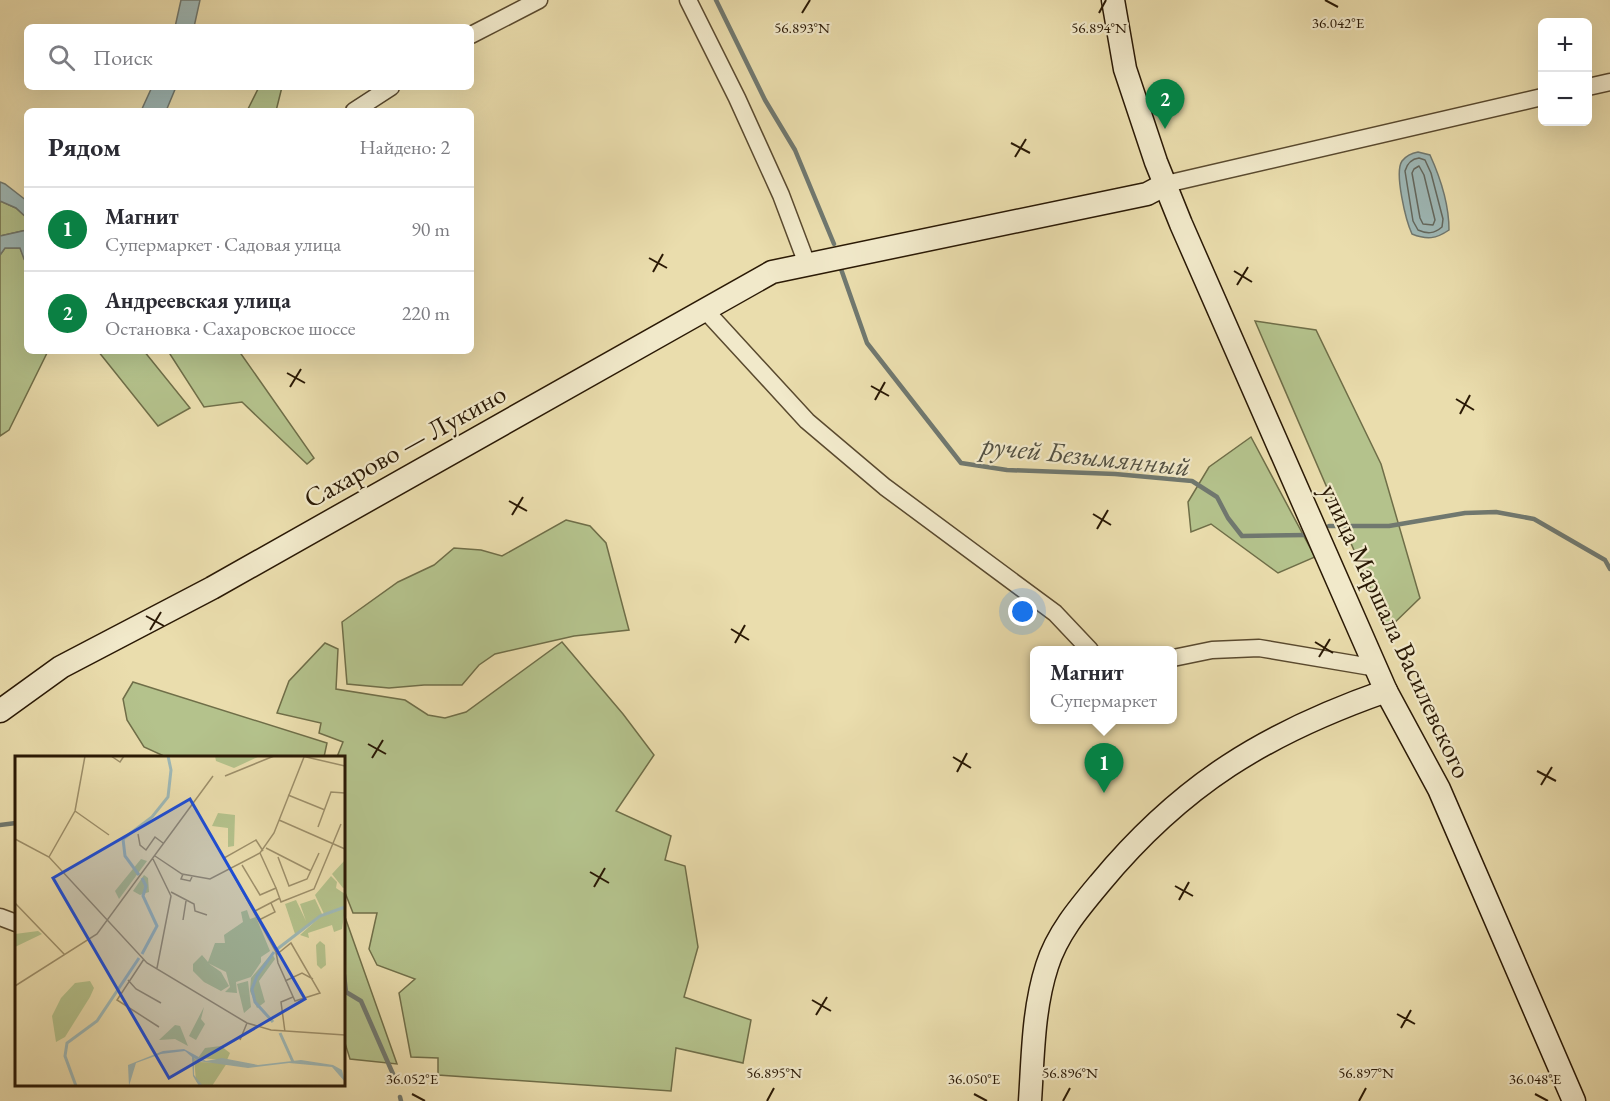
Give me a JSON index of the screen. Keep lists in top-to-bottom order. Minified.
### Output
{"streets":{"street":["Сахарово — Лукино","улица Маршала Василевского"]},"crossings":[["Сахарово — Лукино","улица Маршала Василевского"]],"water":["ручей Безымянный"],"page":{"map_buttons":["+","−"],"search":"Поиск","pins":["2","1"],"heading":["Рядом","Найдено: 2"],"list":[{"mark":"1","name":"Магнит","note":"Супермаркет · Садовая улица","value":"90 m"},{"mark":"2","name":"Андреевская улица","note":"Остановка · Сахаровское шоссе","value":"220 m"}],"popup":["Магнит","Супермаркет"]},"coordinates":["36.042°E","56.893°N","56.894°N","56.895°N","56.896°N","56.897°N","36.052°E","36.050°E","36.048°E"]}
